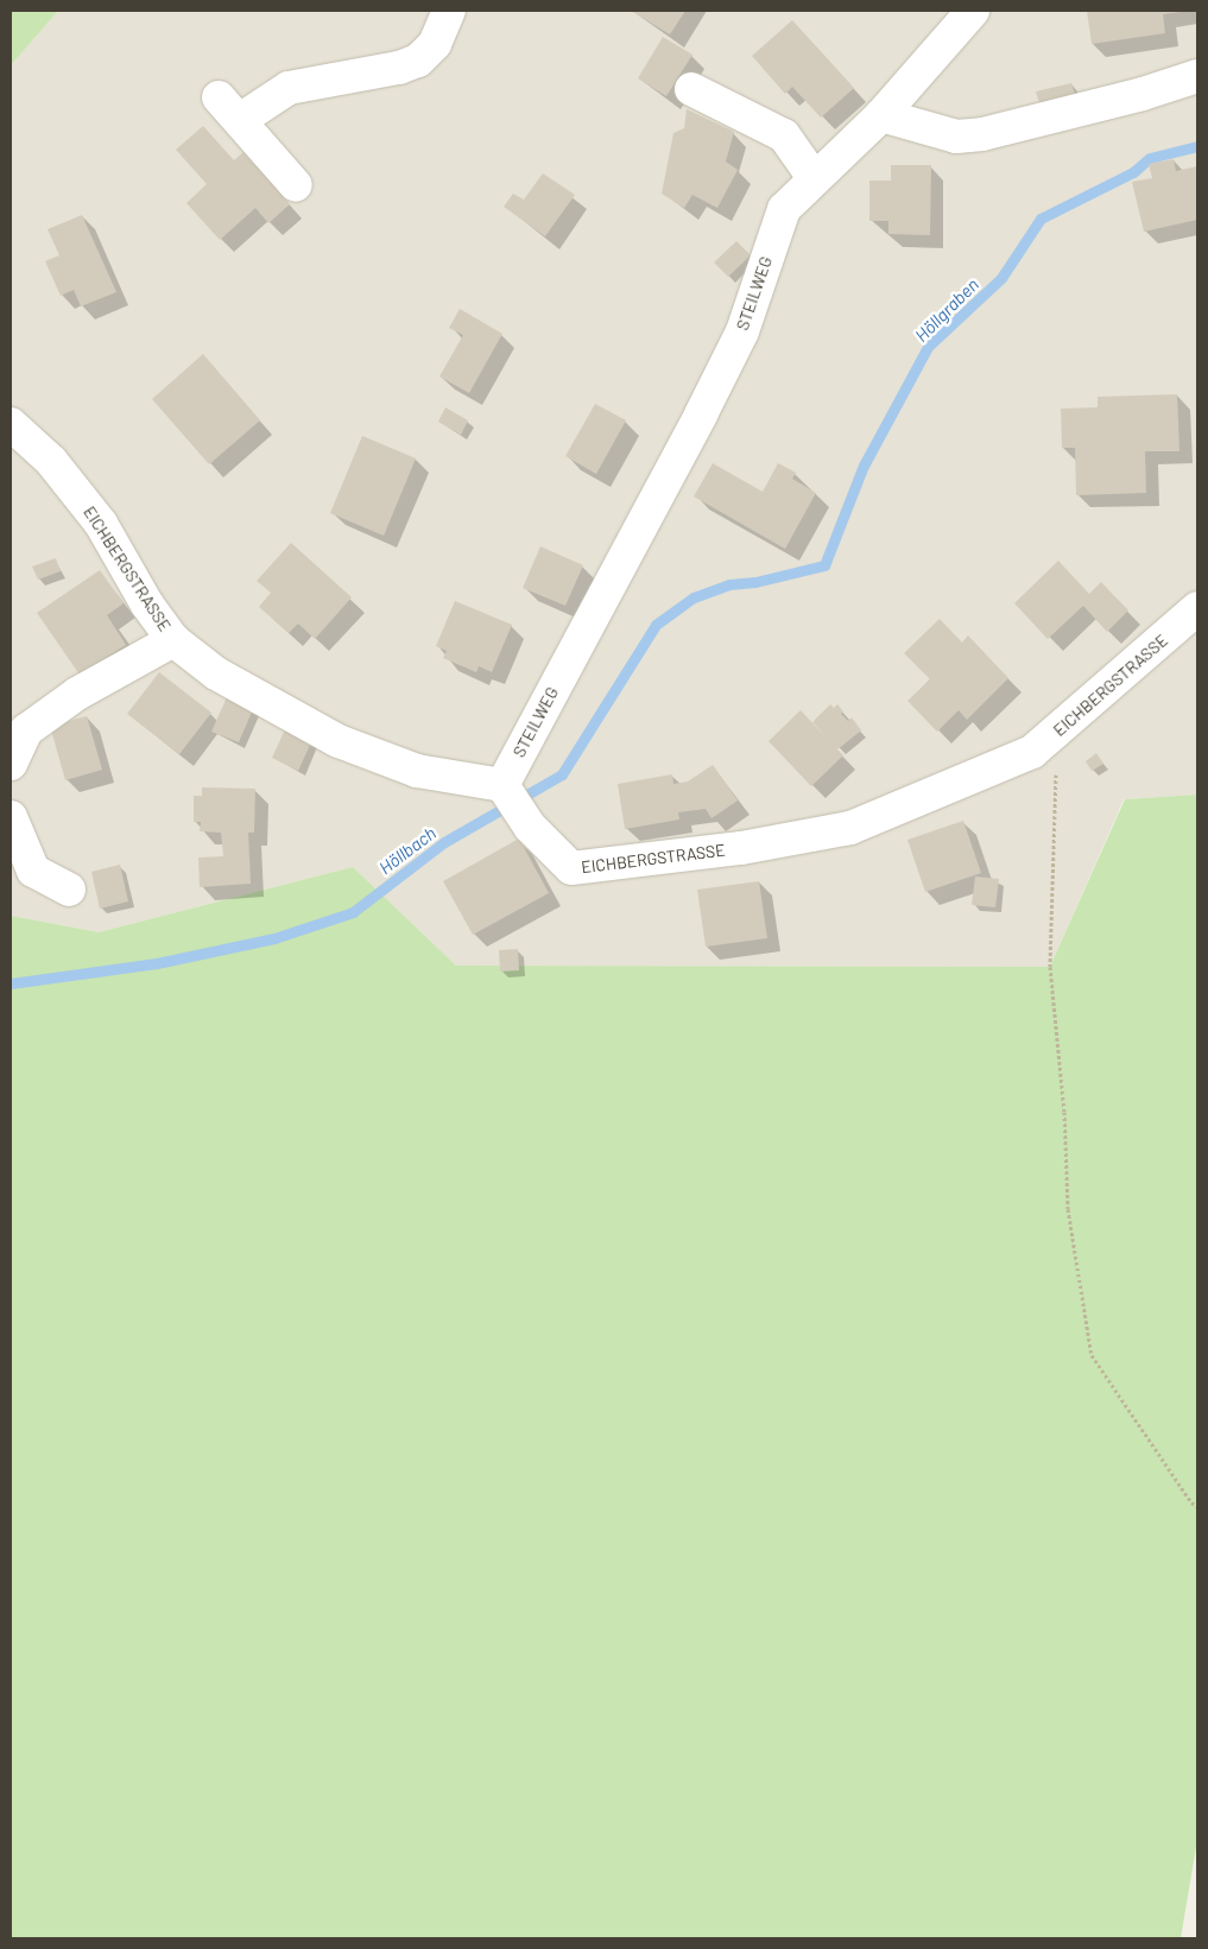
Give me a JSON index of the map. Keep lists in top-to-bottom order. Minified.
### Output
{"streets":{"street":["STEILWEG","EICHBERGSTRASSE"]},"crossings":[["STEILWEG","EICHBERGSTRASSE"]],"water":["Höllgraben","Höllbach"]}
